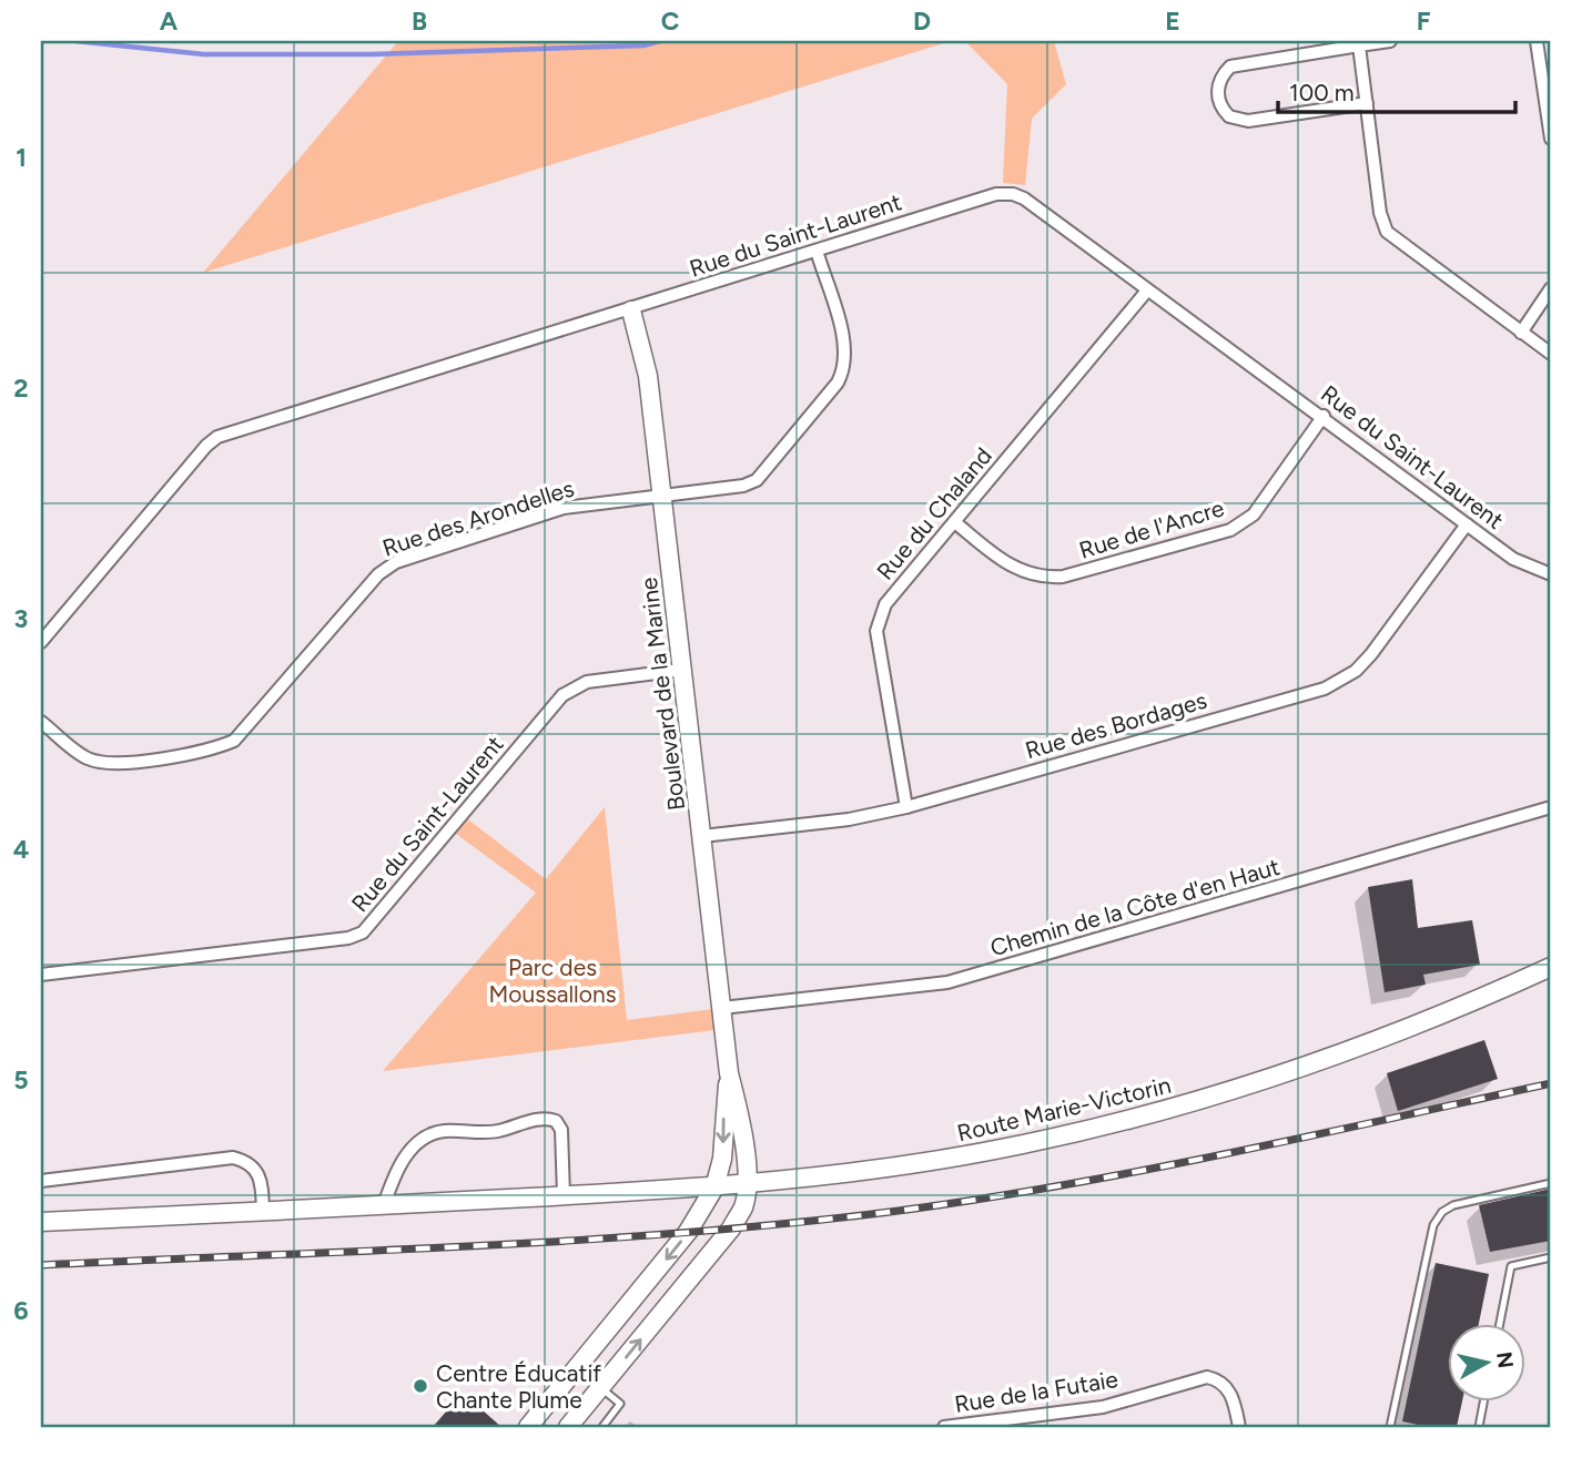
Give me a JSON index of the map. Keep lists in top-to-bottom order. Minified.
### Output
{"streets":{"street":["Rue du Saint-Laurent","Rue du Chaland","Rue des Arondelles","Rue de l'Ancre","Boulevard de la Marine","Rue des Bordages","Chemin de la Côte d'en Haut","Route Marie-Victorin","Rue de la Futaie"]},"crossings":[["Rue du Saint-Laurent","Rue du Chaland"],["Rue du Saint-Laurent","Rue des Arondelles"],["Rue du Saint-Laurent","Rue de l'Ancre"],["Rue du Saint-Laurent","Boulevard de la Marine"],["Rue du Saint-Laurent","Rue des Bordages"],["Rue du Chaland","Rue de l'Ancre"],["Rue du Chaland","Rue des Bordages"],["Rue des Arondelles","Boulevard de la Marine"],["Boulevard de la Marine","Rue des Bordages"],["Boulevard de la Marine","Chemin de la Côte d'en Haut"],["Boulevard de la Marine","Route Marie-Victorin"]],"parks":["Parc des Moussallons"],"places":["Centre Éducatif Chante Plume"],"scale_bar":"100 m","north":"right","grid":{"columns":["A","B","C","D","E","F"],"rows":["1","2","3","4","5","6"]}}
